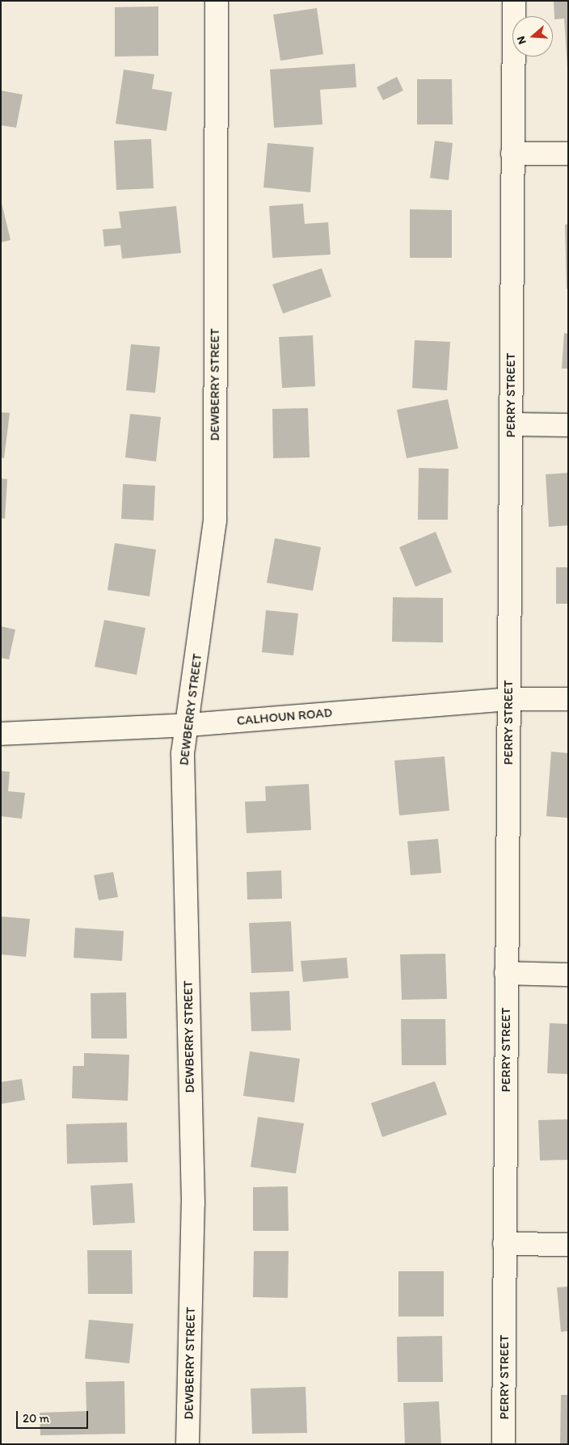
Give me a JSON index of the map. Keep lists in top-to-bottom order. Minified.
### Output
{"streets":{"street":["DEWBERRY STREET","PERRY STREET","CALHOUN ROAD"]},"crossings":[["DEWBERRY STREET","CALHOUN ROAD"],["PERRY STREET","CALHOUN ROAD"]],"scale_bar":"20 m","north":"left"}
